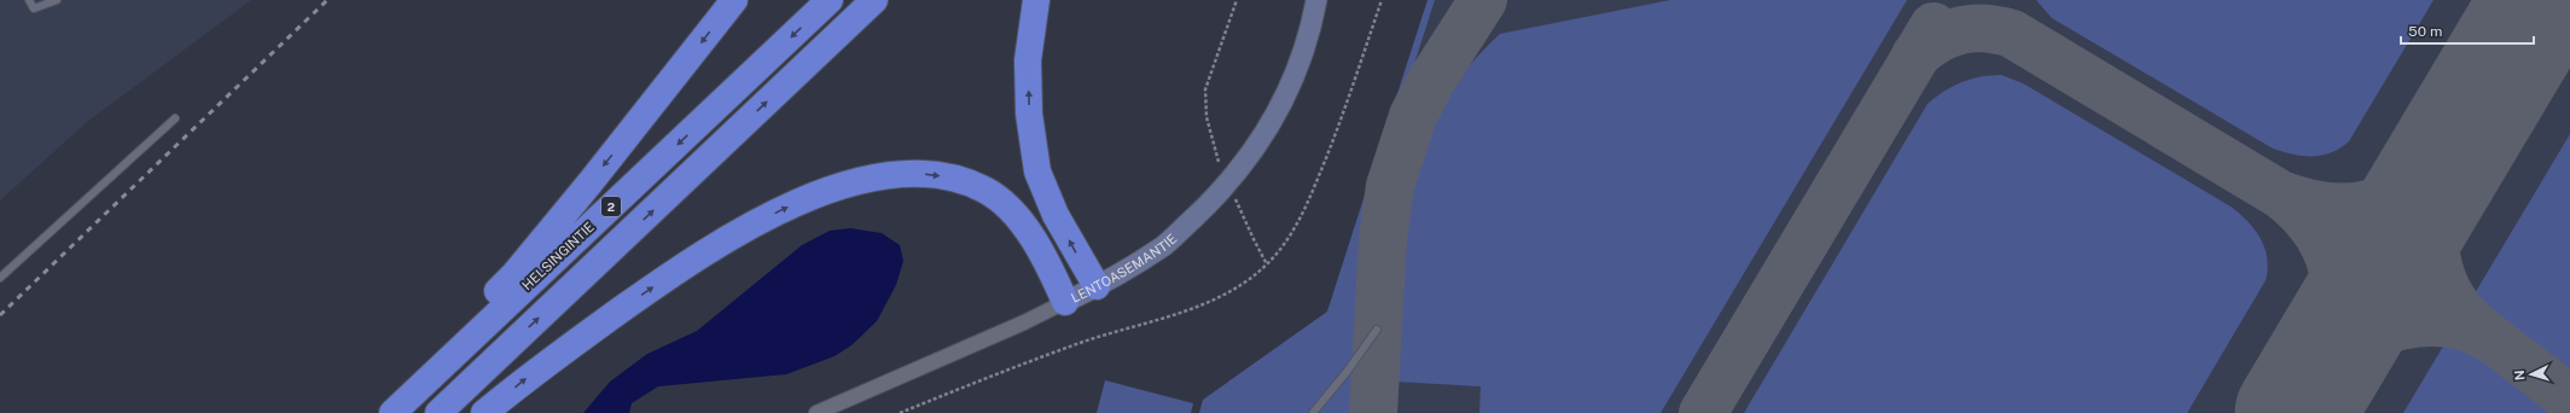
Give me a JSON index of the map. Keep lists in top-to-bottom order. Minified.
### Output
{"streets":{"highway":["2","HELSINGINTIE"],"main road":["LENTOASEMANTIE"]},"scale_bar":"50 m","north":"left"}
